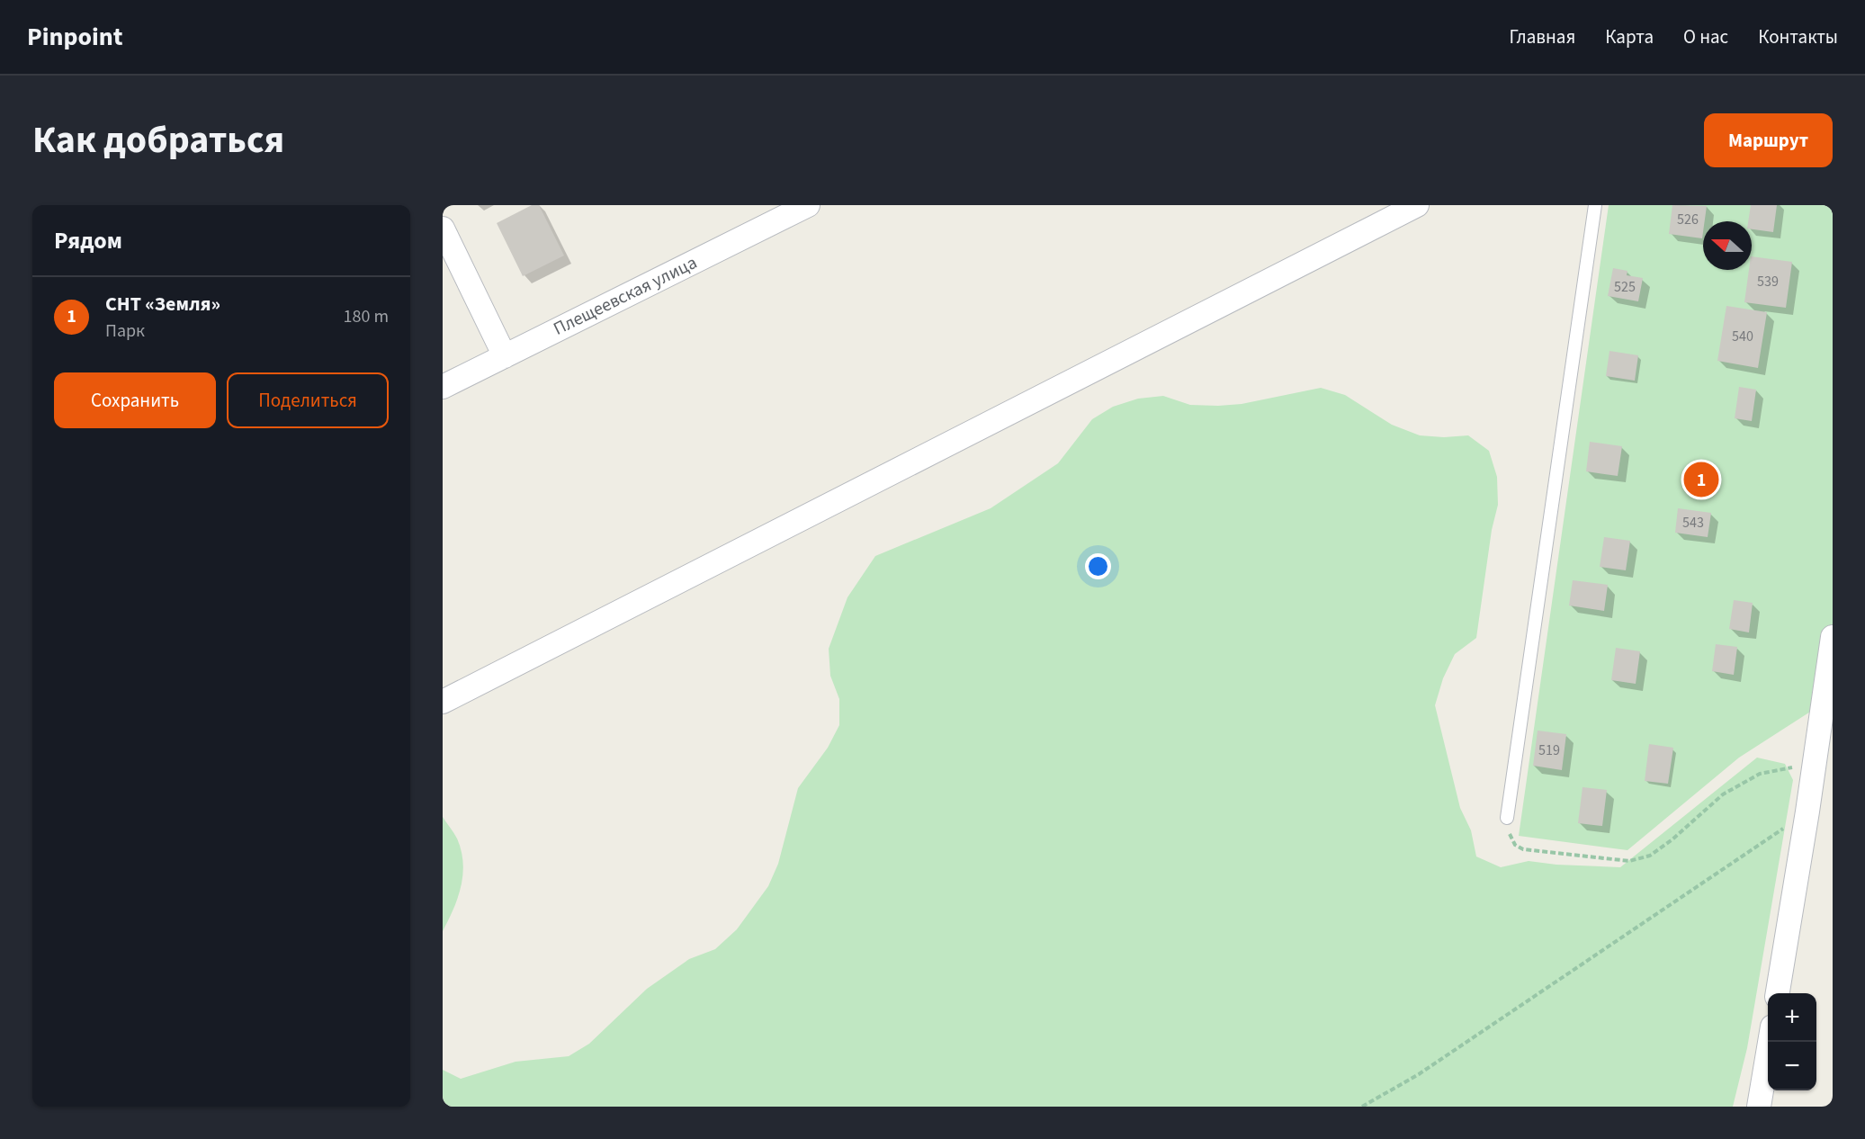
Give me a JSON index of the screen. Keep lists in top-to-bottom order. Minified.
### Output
{"streets":{"street":["Плещеевская улица"]},"house_numbers":["526","539","525","540","543","519"],"north":"left","page":{"header":"Pinpoint","nav":["Главная","Карта","О нас","Контакты"],"title":"Как добраться","buttons":["Маршрут",["Сохранить","Поделиться"]],"heading":"Рядом","list":[{"mark":"1","name":"СНТ «Земля»","note":"Парк","value":"180 m"}],"pins":"1","map_buttons":["+","−"]}}
